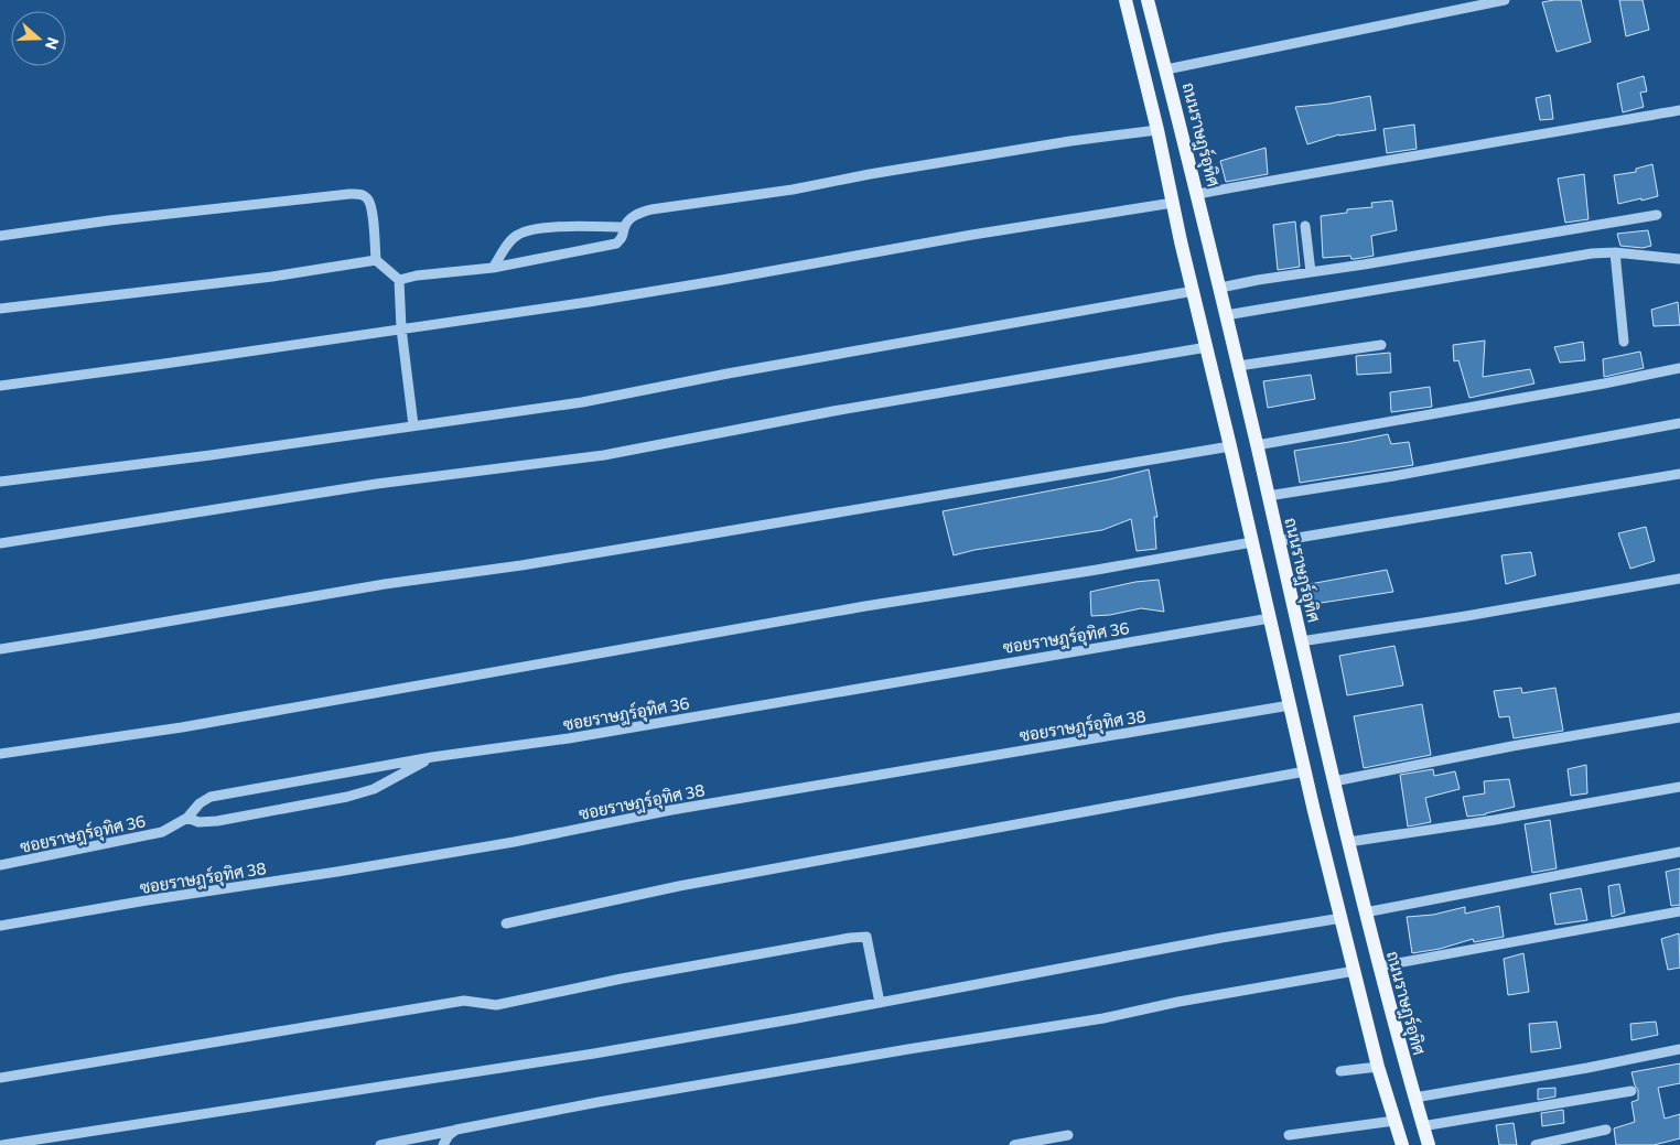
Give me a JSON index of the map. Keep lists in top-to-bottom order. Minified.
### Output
{"streets":{"main road":["ถนนราษฎร์อุทิศ"],"street":["ซอยราษฎร์อุทิศ 36","ซอยราษฎร์อุทิศ 38"]},"north":"right"}
